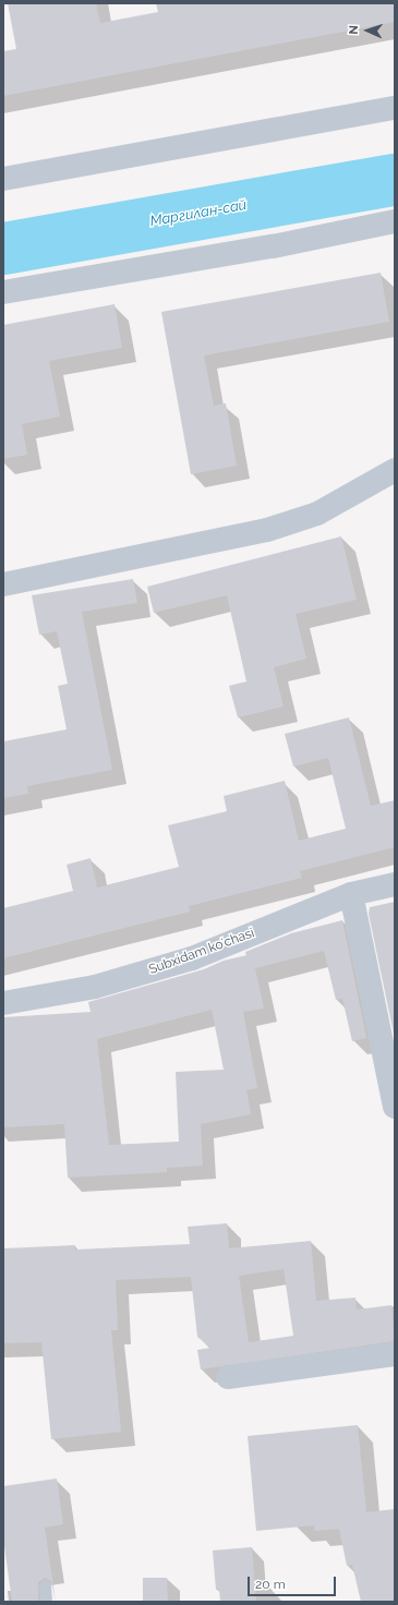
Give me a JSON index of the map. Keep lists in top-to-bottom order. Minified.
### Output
{"streets":{"street":["Subxidam koʻchasi"]},"water":["Маргилан-сай"],"scale_bar":"20 m","north":"left"}
